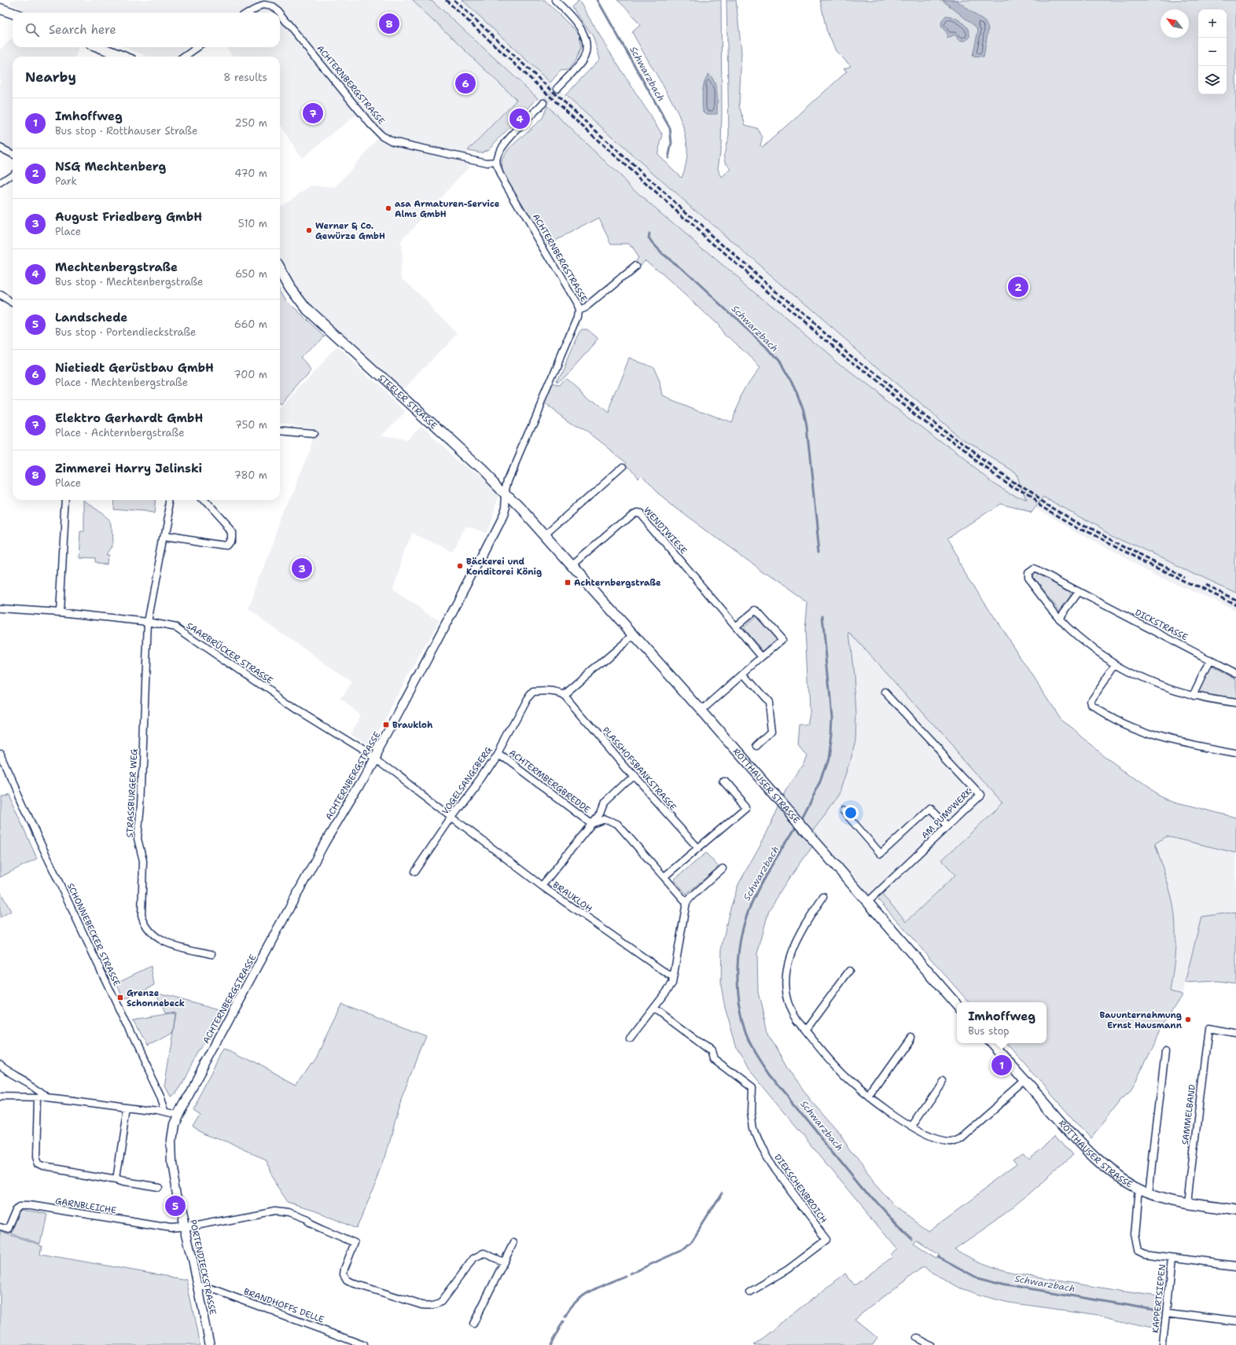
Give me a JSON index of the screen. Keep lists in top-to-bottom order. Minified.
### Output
{"streets":{"main road":["STEELER STRASSE","ROTTHAUSER STRASSE"],"street":["ACHTERNBERGSTRASSE","WENDTWIESE","DICKSTRASSE","SAARBRÜCKER STRASSE","PLASSHOFSBANKSTRASSE","VOGELSANGSBERG","ACHTERMBERGBREDDE","STRASSBURGER WEG","AM PUMPWERK","BRAUKLOH","SCHONNEBECKER STRASSE","SAMMELBAND","DIEKSCHENBROICH","GARNBLEICHE","PORTENDIECKSTRASSE","KAPPERTSIEPEN","BRANDHOFFS DELLE"]},"crossings":[["ACHTERNBERGSTRASSE","STEELER STRASSE"],["ACHTERNBERGSTRASSE","SAARBRÜCKER STRASSE"],["ACHTERNBERGSTRASSE","BRAUKLOH"],["ACHTERNBERGSTRASSE","PORTENDIECKSTRASSE"],["STEELER STRASSE","WENDTWIESE"],["STEELER STRASSE","ROTTHAUSER STRASSE"],["WENDTWIESE","ROTTHAUSER STRASSE"],["SAARBRÜCKER STRASSE","STRASSBURGER WEG"],["SAARBRÜCKER STRASSE","BRAUKLOH"],["PLASSHOFSBANKSTRASSE","VOGELSANGSBERG"],["VOGELSANGSBERG","ACHTERMBERGBREDDE"],["VOGELSANGSBERG","BRAUKLOH"],["ROTTHAUSER STRASSE","AM PUMPWERK"],["ROTTHAUSER STRASSE","SAMMELBAND"],["ROTTHAUSER STRASSE","KAPPERTSIEPEN"],["GARNBLEICHE","PORTENDIECKSTRASSE"],["PORTENDIECKSTRASSE","BRANDHOFFS DELLE"]],"water":["Schwarzbach"],"places":{"other":["asa Armaturen-Service Alms GmbH","Werner & Co. Gewürze GmbH","Bäckerei und Konditorei König","Bauunternehmung Ernst Hausmann"],"transit":["Achternbergstraße","Braukloh","Grenze Schonnebeck"]},"north":"top left","page":{"map_buttons":["+","−"],"pins":["8","6","7","4","2","3","1","5"],"search":"Search here","heading":["Nearby","8 results"],"list":[{"mark":"1","name":"Imhoffweg","note":"Bus stop · Rotthauser Straße","value":"250 m"},{"mark":"2","name":"NSG Mechtenberg","note":"Park","value":"470 m"},{"mark":"3","name":"August Friedberg GmbH","note":"Place","value":"510 m"},{"mark":"4","name":"Mechtenbergstraße","note":"Bus stop · Mechtenbergstraße","value":"650 m"},{"mark":"5","name":"Landschede","note":"Bus stop · Portendieckstraße","value":"660 m"},{"mark":"6","name":"Nietiedt Gerüstbau GmbH","note":"Place · Mechtenbergstraße","value":"700 m"},{"mark":"7","name":"Elektro Gerhardt GmbH","note":"Place · Achternbergstraße","value":"750 m"},{"mark":"8","name":"Zimmerei Harry Jelinski","note":"Place","value":"780 m"}],"popup":["Imhoffweg","Bus stop"]}}
